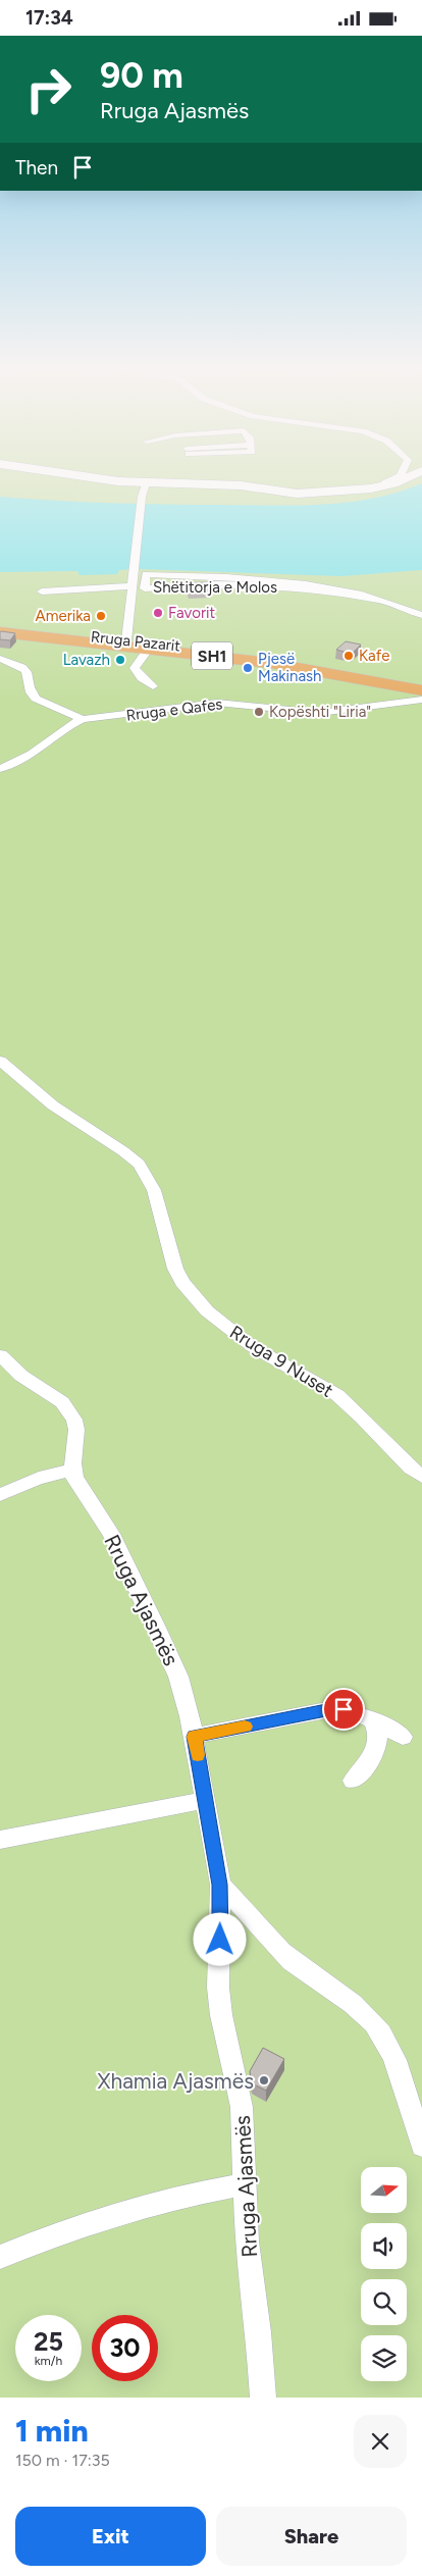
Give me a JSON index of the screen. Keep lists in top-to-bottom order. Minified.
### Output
{"streets":{"main road":["Rruga Pazarit","SH1"],"street":["Shëtitorja e Molos","Rruga e Qafes","Rruga 9 Nuset","Rruga Ajasmës"]},"places":["Favorit","Amerika","Kafe","Lavazh","Pjesë Makinash","Kopështi \"Liria\"","Xhamia Ajasmës"],"north":"right","page":{"status":"17:34","turn":["90 m","Rruga Ajasmës"],"then":"Then","speed":"25 km/h","limit":"30","heading":["1 min","150 m · 17:35"],"buttons":["Exit","Share"]}}
